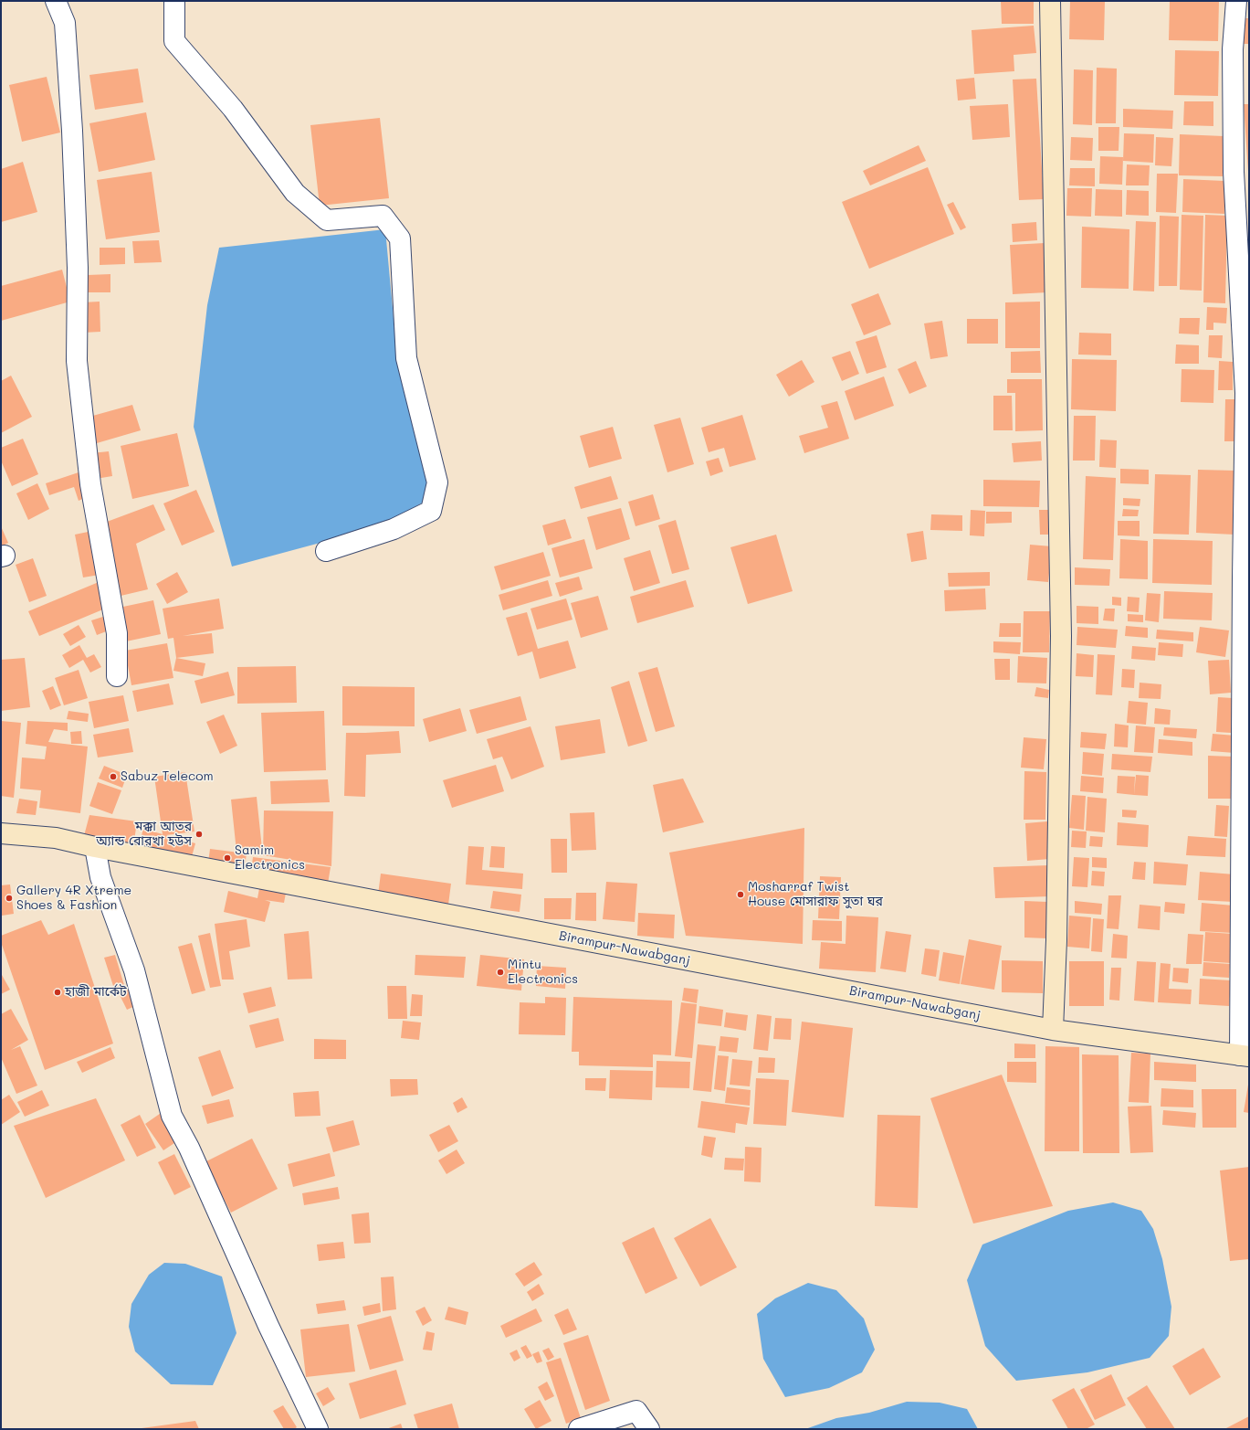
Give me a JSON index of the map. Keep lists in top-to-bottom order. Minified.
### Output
{"streets":{"main road":["Birampur-Nawabganj"]},"places":["Sabuz Telecom","মক্কা আতর অ্যান্ড বোরখা হউস","Samim Electronics","Mosharraf Twist House মোসারাফ সুতা ঘর","Gallery 4R Xtreme Shoes & Fashion","Mintu Electronics","হাজী মার্কেট"]}
